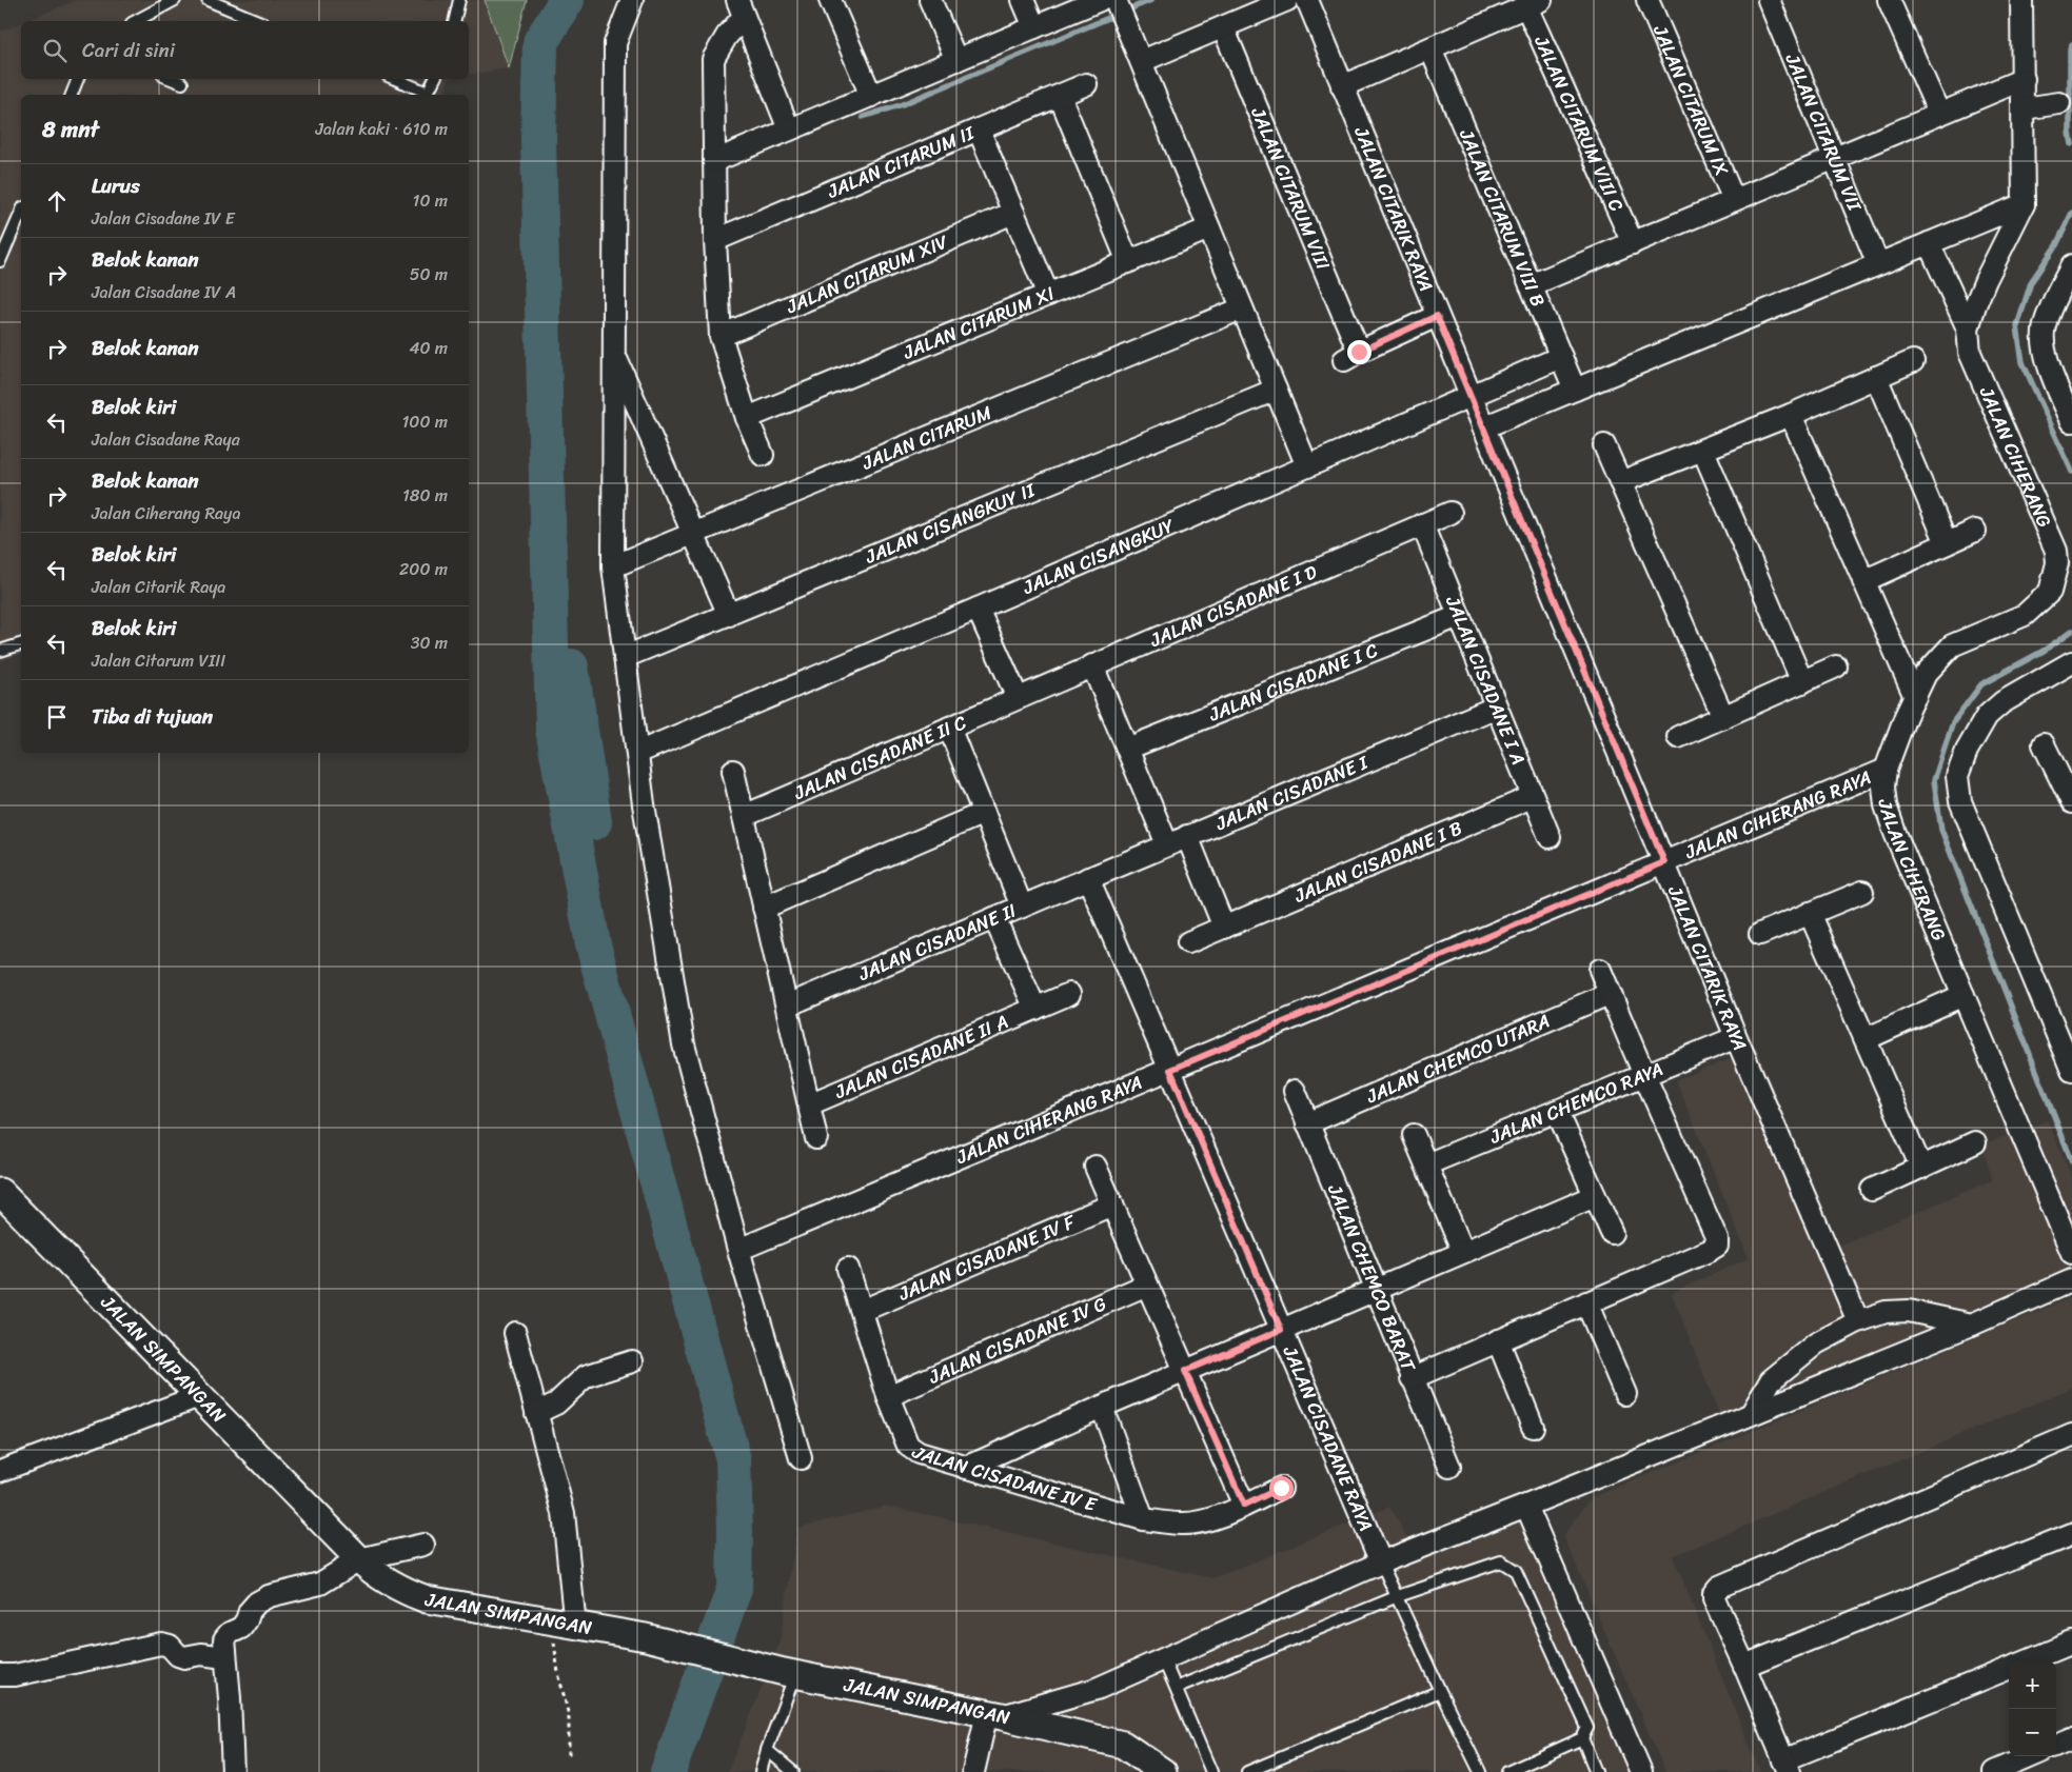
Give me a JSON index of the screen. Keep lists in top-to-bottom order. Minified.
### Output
{"streets":{"street":["JALAN CITARUM IX","JALAN CITARUM VIII C","JALAN CITARUM VII","JALAN CITARUM II","JALAN CITARUM VIII","JALAN CITARIK RAYA","JALAN CITARUM VIII B","JALAN CITARUM XIV","JALAN CITARUM XI","JALAN CITARUM","JALAN CIHERANG","JALAN CISANGKUY II","JALAN CISANGKUY","JALAN CISADANE I D","JALAN CISADANE I A","JALAN CISADANE I C","JALAN CISADANE II C","JALAN CISADANE I","JALAN CIHERANG RAYA","JALAN CISADANE I B","JALAN CISADANE II","JALAN CISADANE II A","JALAN CHEMCO UTARA","JALAN CHEMCO RAYA","JALAN CISADANE IV F","JALAN CHEMCO BARAT","JALAN CISADANE IV G","JALAN SIMPANGAN","JALAN CISADANE RAYA","JALAN CISADANE IV E"]},"crossings":[["JALAN CITARUM VIII","JALAN CITARIK RAYA"],["JALAN CITARIK RAYA","JALAN CISANGKUY"],["JALAN CITARIK RAYA","JALAN CIHERANG RAYA"],["JALAN CITARUM VIII B","JALAN CISANGKUY"],["JALAN CIHERANG","JALAN CIHERANG RAYA"],["JALAN CISADANE I D","JALAN CISADANE I A"],["JALAN CISADANE I D","JALAN CISADANE II C"],["JALAN CISADANE I A","JALAN CISADANE I C"],["JALAN CISADANE I A","JALAN CISADANE I"],["JALAN CISADANE I A","JALAN CISADANE I B"],["JALAN CISADANE I","JALAN CISADANE II"],["JALAN CISADANE I","JALAN CISADANE RAYA"],["JALAN CIHERANG RAYA","JALAN CISADANE RAYA"],["JALAN CISADANE II","JALAN CISADANE RAYA"],["JALAN CHEMCO UTARA","JALAN CHEMCO BARAT"],["JALAN CISADANE IV F","JALAN CISADANE IV E"],["JALAN CISADANE IV G","JALAN CISADANE IV E"]],"page":{"search":"Cari di sini","heading":["8 mnt","Jalan kaki · 610 m"],"list":[["Lurus","Jalan Cisadane IV E","10 m"],["Belok kanan","Jalan Cisadane IV A","50 m"],["Belok kanan","40 m"],["Belok kiri","Jalan Cisadane Raya","100 m"],["Belok kanan","Jalan Ciherang Raya","180 m"],["Belok kiri","Jalan Citarik Raya","200 m"],["Belok kiri","Jalan Citarum VIII","30 m"],"Tiba di tujuan"],"map_buttons":["+","−"]}}
